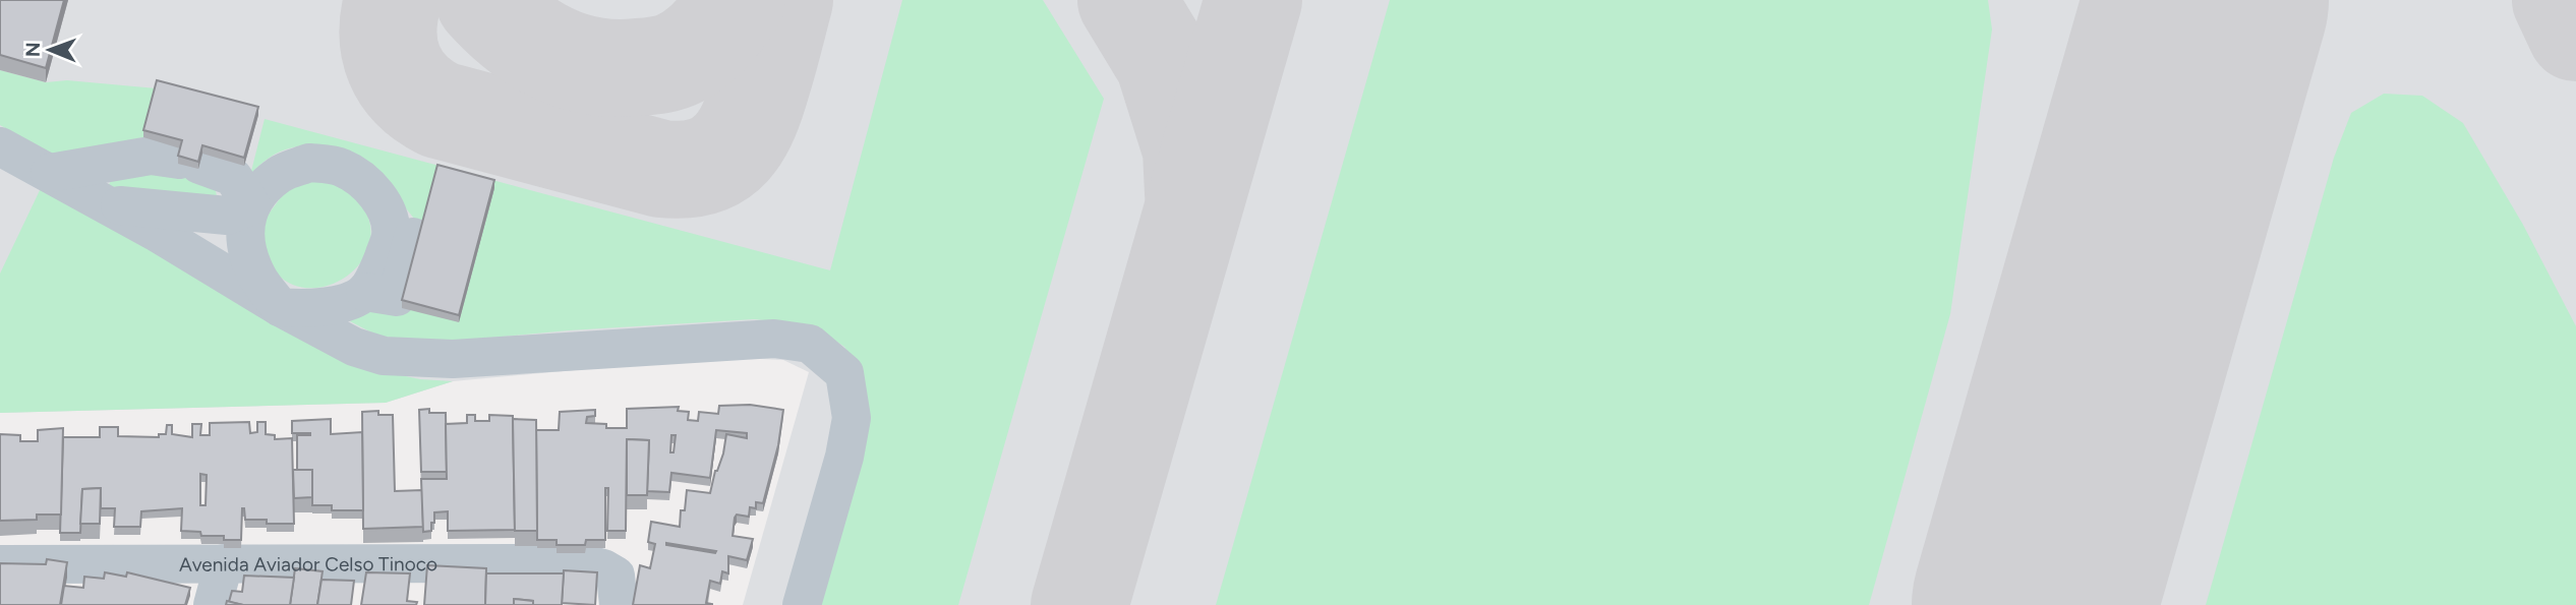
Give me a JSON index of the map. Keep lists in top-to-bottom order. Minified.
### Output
{"streets":{"street":["Avenida Aviador Celso Tinoco"]},"north":"left"}
